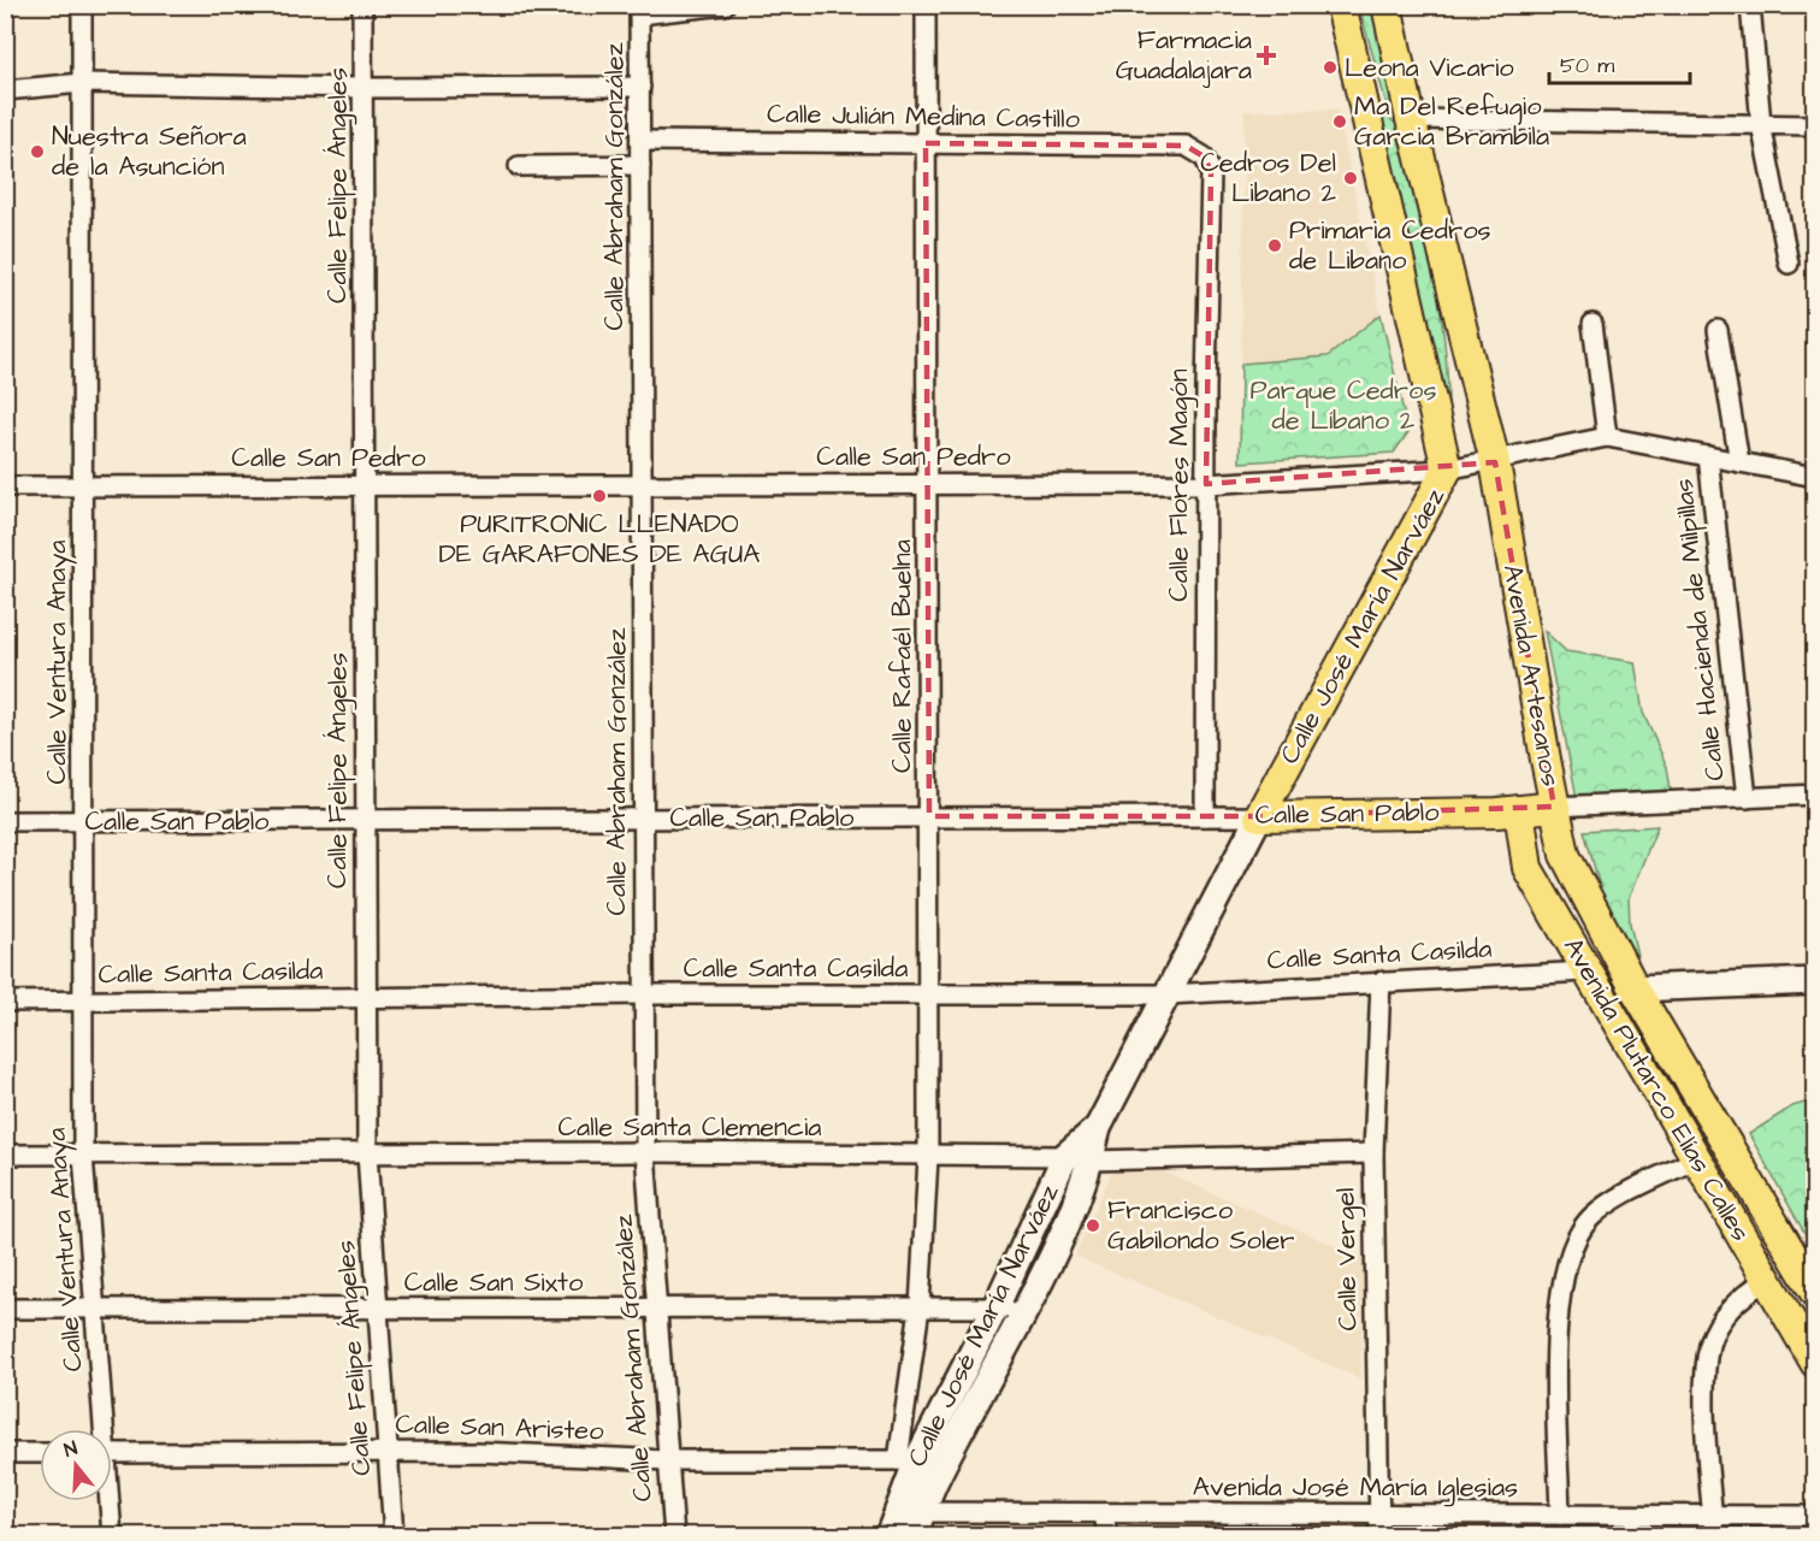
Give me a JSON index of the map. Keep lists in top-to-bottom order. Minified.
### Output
{"streets":{"main road":["Calle José María Narváez","Avenida Artesanos","Calle San Pablo","Avenida Plutarco Elías Calles"],"street":["Calle Julián Medina Castillo","Calle Felipe Ángeles","Calle Abraham González","Calle San Pedro","Calle Flores Magón","Calle Hacienda de Milpillas","Calle Rafaél Buelna","Calle Ventura Anaya","Calle Santa Casilda","Calle Santa Clemencia","Calle Vergel","Calle San Sixto","Calle San Aristeo","Avenida José María Iglesias"]},"crossings":[["Calle Julián Medina Castillo","Calle Abraham González"],["Calle Julián Medina Castillo","Calle Flores Magón"],["Calle Julián Medina Castillo","Calle Rafaél Buelna"],["Calle Felipe Ángeles","Calle San Pedro"],["Calle Felipe Ángeles","Calle San Pablo"],["Calle Felipe Ángeles","Calle Santa Casilda"],["Calle Felipe Ángeles","Calle Santa Clemencia"],["Calle Felipe Ángeles","Calle San Sixto"],["Calle Felipe Ángeles","Calle San Aristeo"],["Calle Abraham González","Calle San Pedro"],["Calle Abraham González","Calle San Pablo"],["Calle Abraham González","Calle Santa Casilda"],["Calle Abraham González","Calle Santa Clemencia"],["Calle Abraham González","Calle San Sixto"],["Calle Abraham González","Calle San Aristeo"],["Calle San Pedro","Calle Flores Magón"],["Calle San Pedro","Calle José María Narváez"],["Calle San Pedro","Calle Hacienda de Milpillas"],["Calle San Pedro","Calle Rafaél Buelna"],["Calle San Pedro","Calle Ventura Anaya"],["Calle San Pedro","Avenida Artesanos"],["Calle Flores Magón","Calle San Pablo"],["Calle José María Narváez","Calle Rafaél Buelna"],["Calle José María Narváez","Calle San Pablo"],["Calle José María Narváez","Calle Santa Casilda"],["Calle José María Narváez","Calle Santa Clemencia"],["Calle José María Narváez","Calle San Sixto"],["Calle José María Narváez","Calle San Aristeo"],["Calle José María Narváez","Avenida José María Iglesias"],["Calle Rafaél Buelna","Calle San Pablo"],["Calle Rafaél Buelna","Calle Santa Casilda"],["Calle Rafaél Buelna","Calle Santa Clemencia"],["Calle Rafaél Buelna","Calle San Sixto"],["Calle Rafaél Buelna","Calle San Aristeo"],["Calle Ventura Anaya","Calle San Pablo"],["Calle Ventura Anaya","Calle Santa Casilda"],["Calle Ventura Anaya","Calle Santa Clemencia"],["Calle Ventura Anaya","Calle San Sixto"],["Avenida Artesanos","Calle San Pablo"],["Calle San Pablo","Avenida Plutarco Elías Calles"],["Calle Santa Casilda","Avenida Plutarco Elías Calles"],["Calle Santa Casilda","Calle Vergel"],["Calle Santa Clemencia","Calle Vergel"],["Calle Vergel","Avenida José María Iglesias"]],"parks":["Parque Cedros de Líbano 2"],"places":{"health":["Farmacia Guadalajara"],"other":["Leona Vicario","Ma Del Refugio Garcia Brambila","Nuestra Señora de la Asunción","Cedros Del Libano 2","Primaria Cedros de Libano","PURITRONIC LLENADO DE GARAFONES DE AGUA","Francisco Gabilondo Soler"]},"scale_bar":"50 m","north":"top"}
